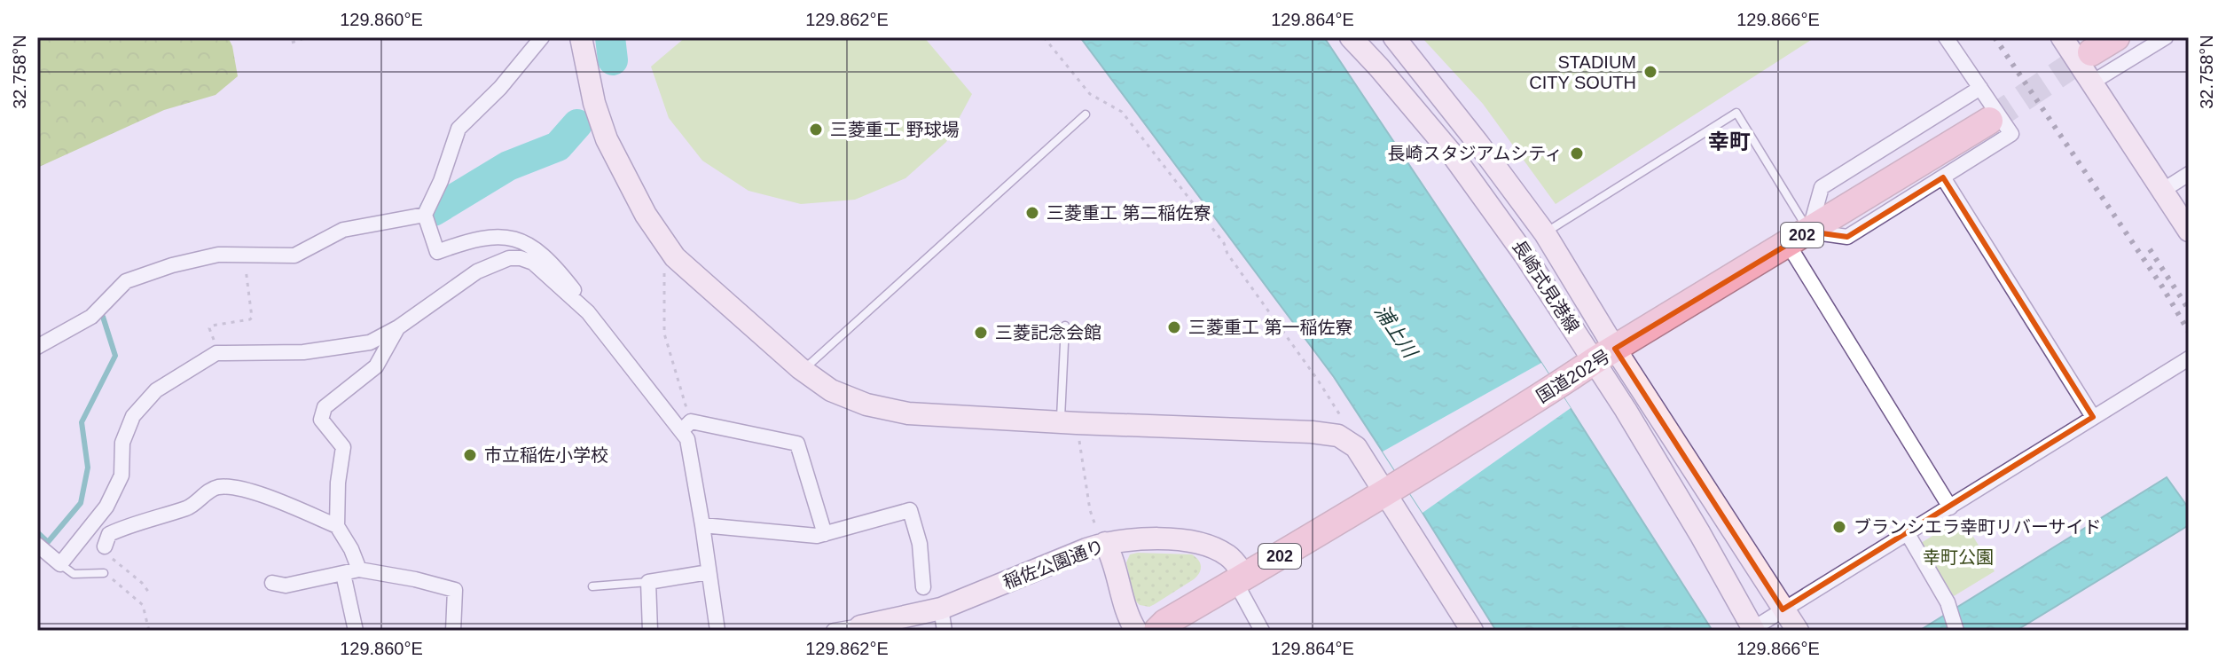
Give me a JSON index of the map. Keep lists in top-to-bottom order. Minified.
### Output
{"streets":{"highway":["202","国道202号"],"street":["長崎式見港線","稲佐公園通り"]},"crossings":[["長崎式見港線","国道202号"],["国道202号","稲佐公園通り"]],"districts":["幸町"],"water":["浦上川"],"parks":["幸町公園"],"places":["STADIUM CITY SOUTH","三菱重工 野球場","長崎スタジアムシティ","三菱重工 第二稲佐寮","三菱重工 第一稲佐寮","三菱記念会館","市立稲佐小学校","ブランシエラ幸町リバーサイド"],"coordinates":["129.860°E","129.862°E","129.864°E","129.866°E","32.758°N"]}
